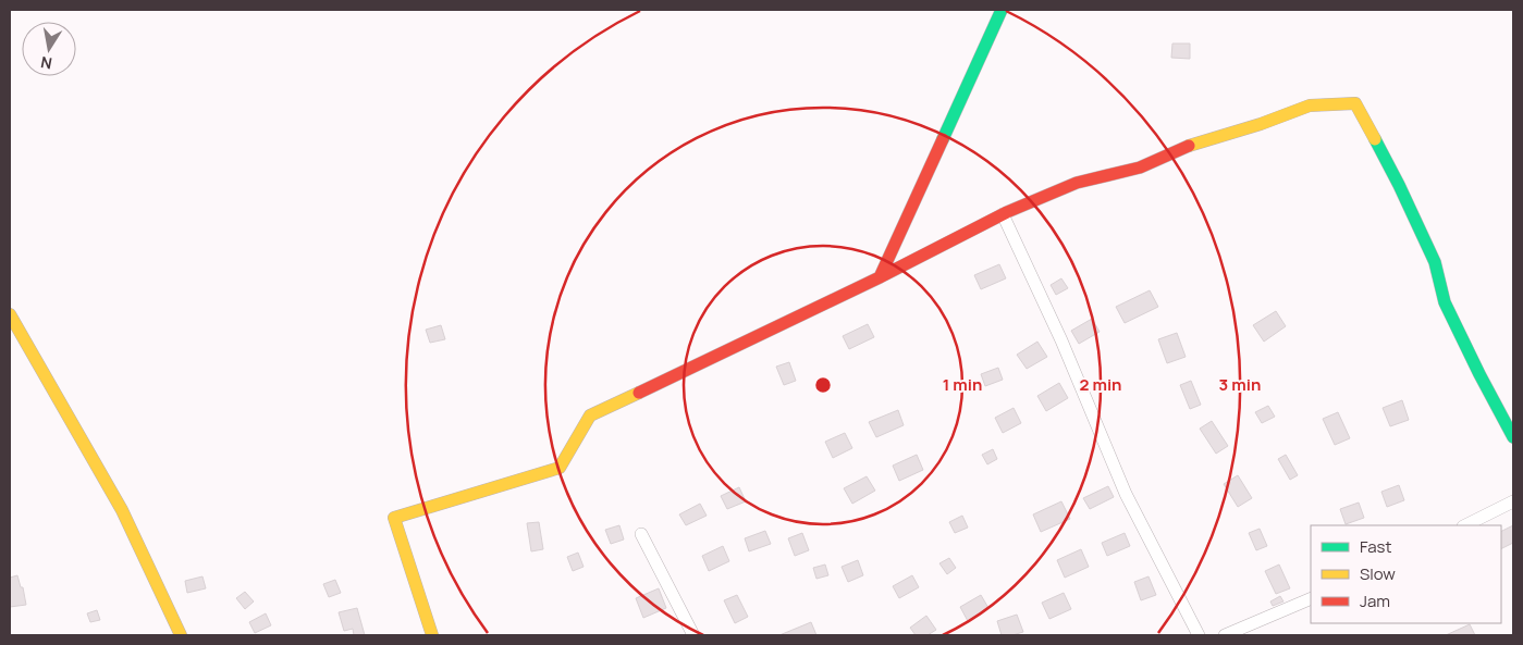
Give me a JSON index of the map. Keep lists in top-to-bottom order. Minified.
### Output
{"legend":["Fast","Slow","Jam"],"north":"bottom","rings":["1 min","2 min","3 min"]}
